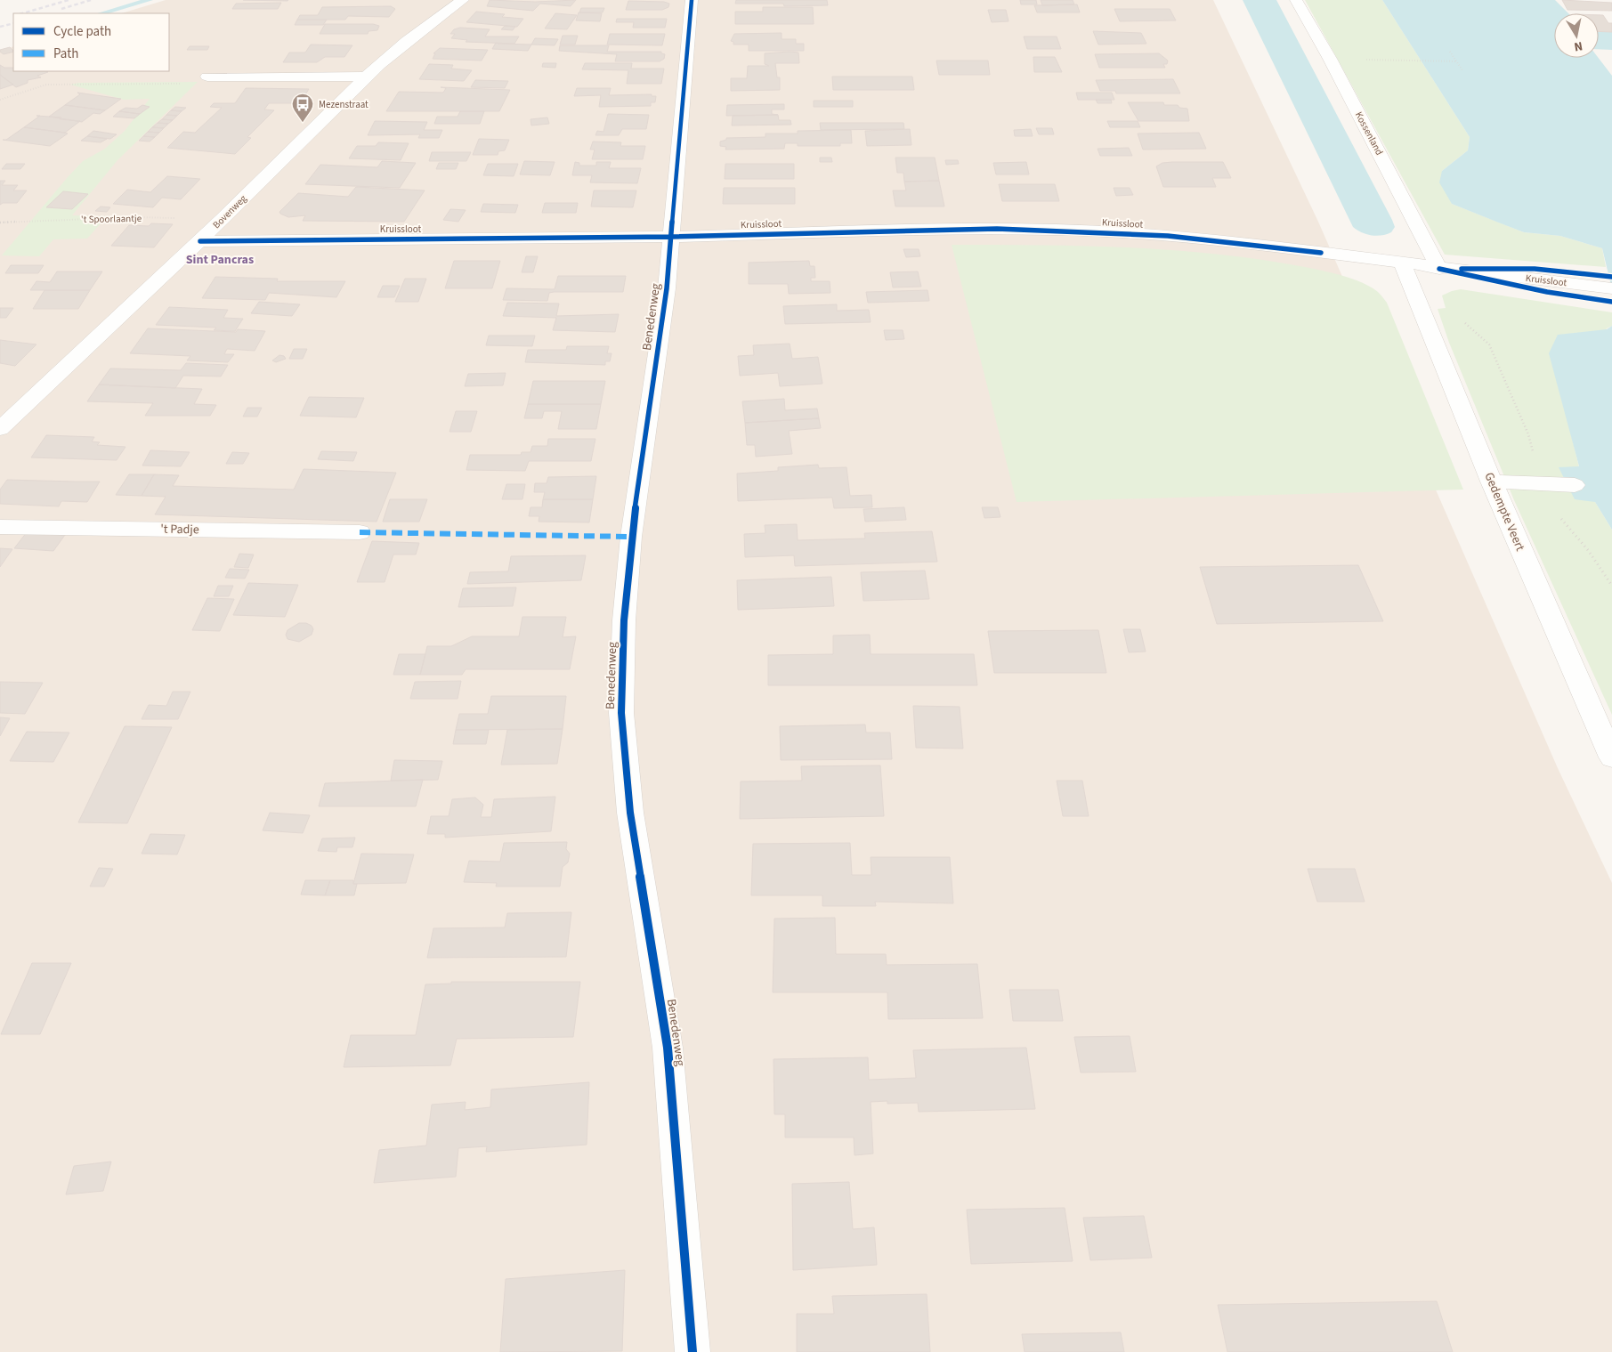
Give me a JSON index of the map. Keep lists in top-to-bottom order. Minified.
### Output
{"streets":{"street":["Kossenland","Bovenweg","Kruissloot","Benedenweg","Gedempte Veert","'t Padje"],"path":["'t Spoorlaantje"]},"crossings":[["Kossenland","Kruissloot"],["Bovenweg","'t Spoorlaantje"],["Bovenweg","Kruissloot"],["Kruissloot","Benedenweg"],["Kruissloot","Gedempte Veert"]],"districts":["Sint Pancras"],"places":{"bus stop":["Mezenstraat"]},"legend":["Cycle path","Path"],"north":"bottom"}
